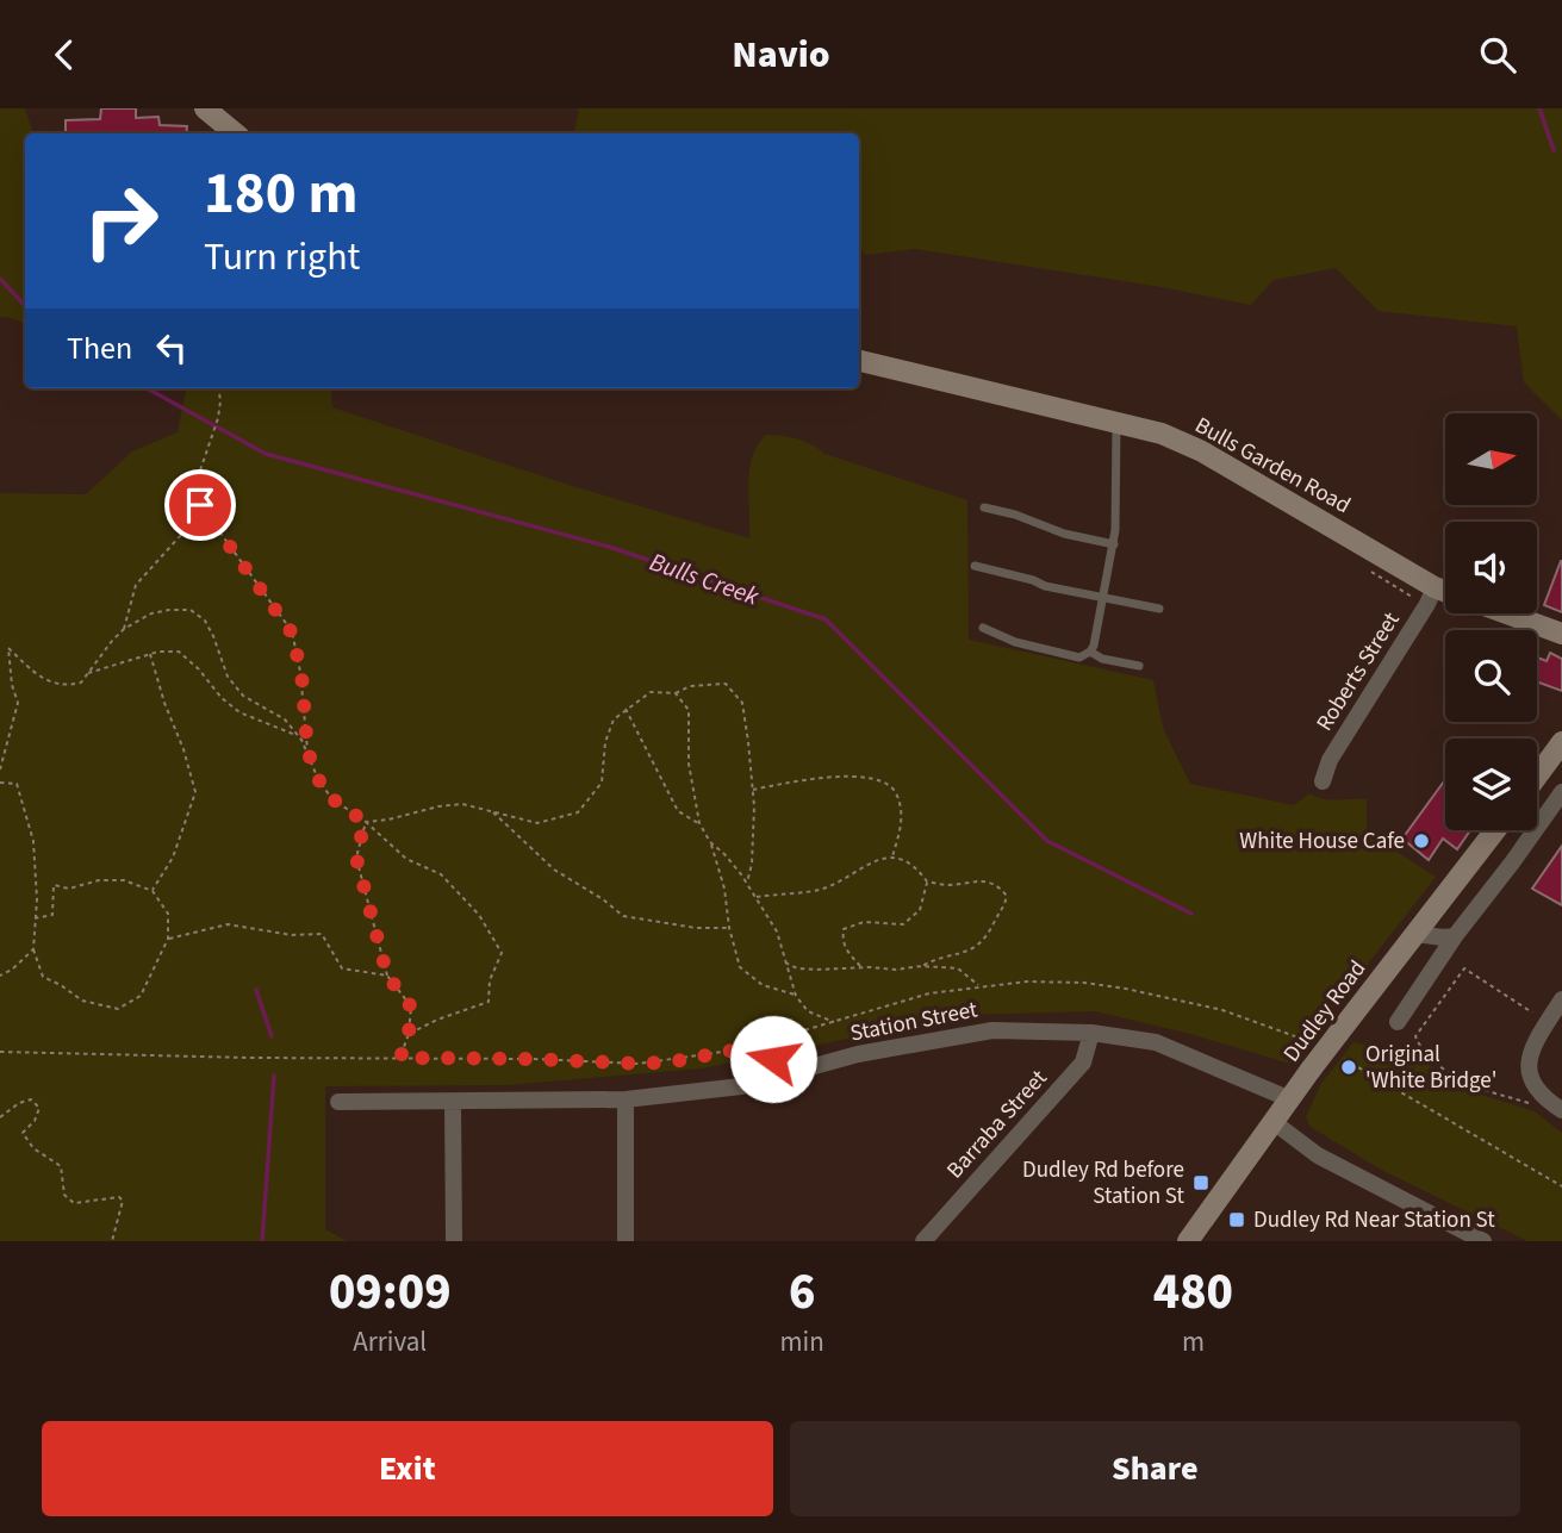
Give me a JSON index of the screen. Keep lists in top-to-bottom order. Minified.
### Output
{"streets":{"main road":["Bulls Garden Road","Dudley Road"],"street":["Roberts Street","Station Street","Barraba Street"]},"crossings":[["Bulls Garden Road","Roberts Street"],["Dudley Road","Station Street"],["Station Street","Barraba Street"]],"water":["Bulls Creek"],"places":{"other":["White House Cafe","Original 'White Bridge'"],"transit":["Dudley Rd before Station St","Dudley Rd Near Station St"]},"north":"right","page":{"header":"Navio","turn":["180 m","Turn right"],"then":"Then","eta":["09:09","Arrival","6","min","480","m"],"buttons":["Exit","Share"]}}
